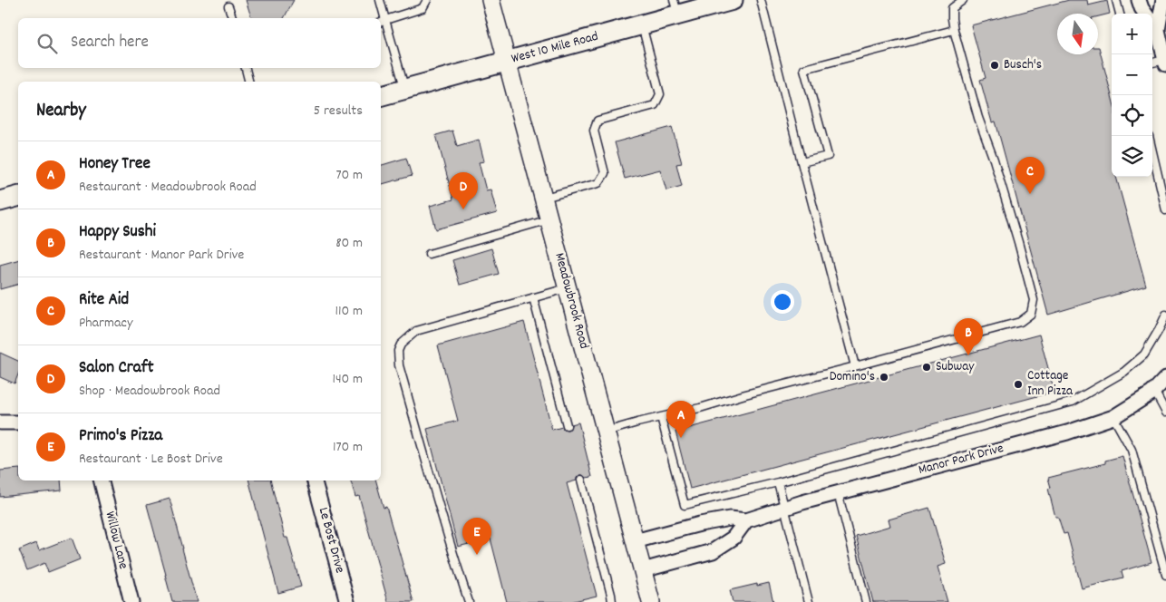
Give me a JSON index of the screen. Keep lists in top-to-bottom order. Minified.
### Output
{"streets":{"main road":["West 10 Mile Road"],"street":["Meadowbrook Road","Manor Park Drive","Willow Lane","Le Bost Drive"]},"crossings":[["West 10 Mile Road","Meadowbrook Road"],["Meadowbrook Road","Manor Park Drive"]],"places":["Busch's","Subway","Domino's","Cottage Inn Pizza"],"north":"bottom","page":{"map_buttons":["+","−"],"search":"Search here","heading":["Nearby","5 results"],"list":[{"mark":"A","name":"Honey Tree","note":"Restaurant · Meadowbrook Road","value":"70 m"},{"mark":"B","name":"Happy Sushi","note":"Restaurant · Manor Park Drive","value":"80 m"},{"mark":"C","name":"Rite Aid","note":"Pharmacy","value":"110 m"},{"mark":"D","name":"Salon Craft","note":"Shop · Meadowbrook Road","value":"140 m"},{"mark":"E","name":"Primo's Pizza","note":"Restaurant · Le Bost Drive","value":"170 m"}],"pins":["C","D","B","A","E"]}}
